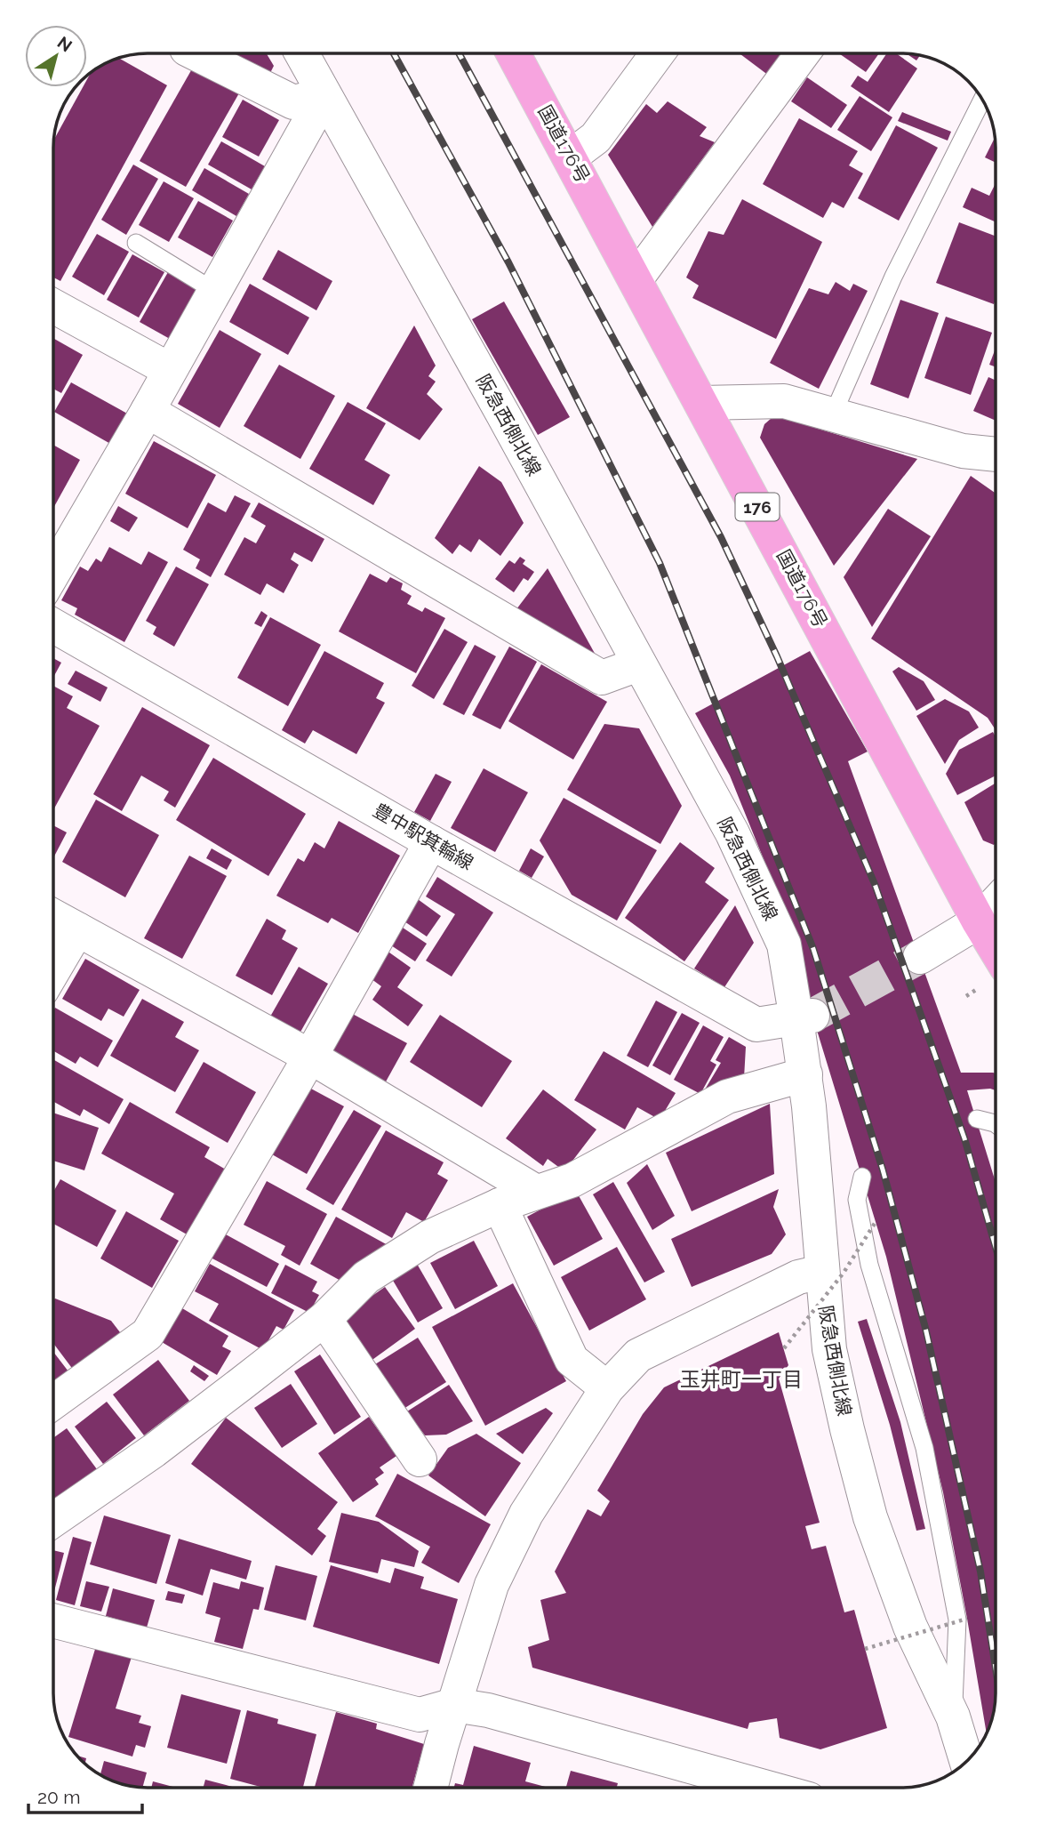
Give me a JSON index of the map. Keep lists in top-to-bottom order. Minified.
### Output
{"streets":{"highway":["国道176号","176"],"street":["阪急西側北線","豊中駅箕輪線"]},"crossings":[["阪急西側北線","豊中駅箕輪線"]],"districts":["玉井町一丁目"],"scale_bar":"20 m","north":"top right"}
